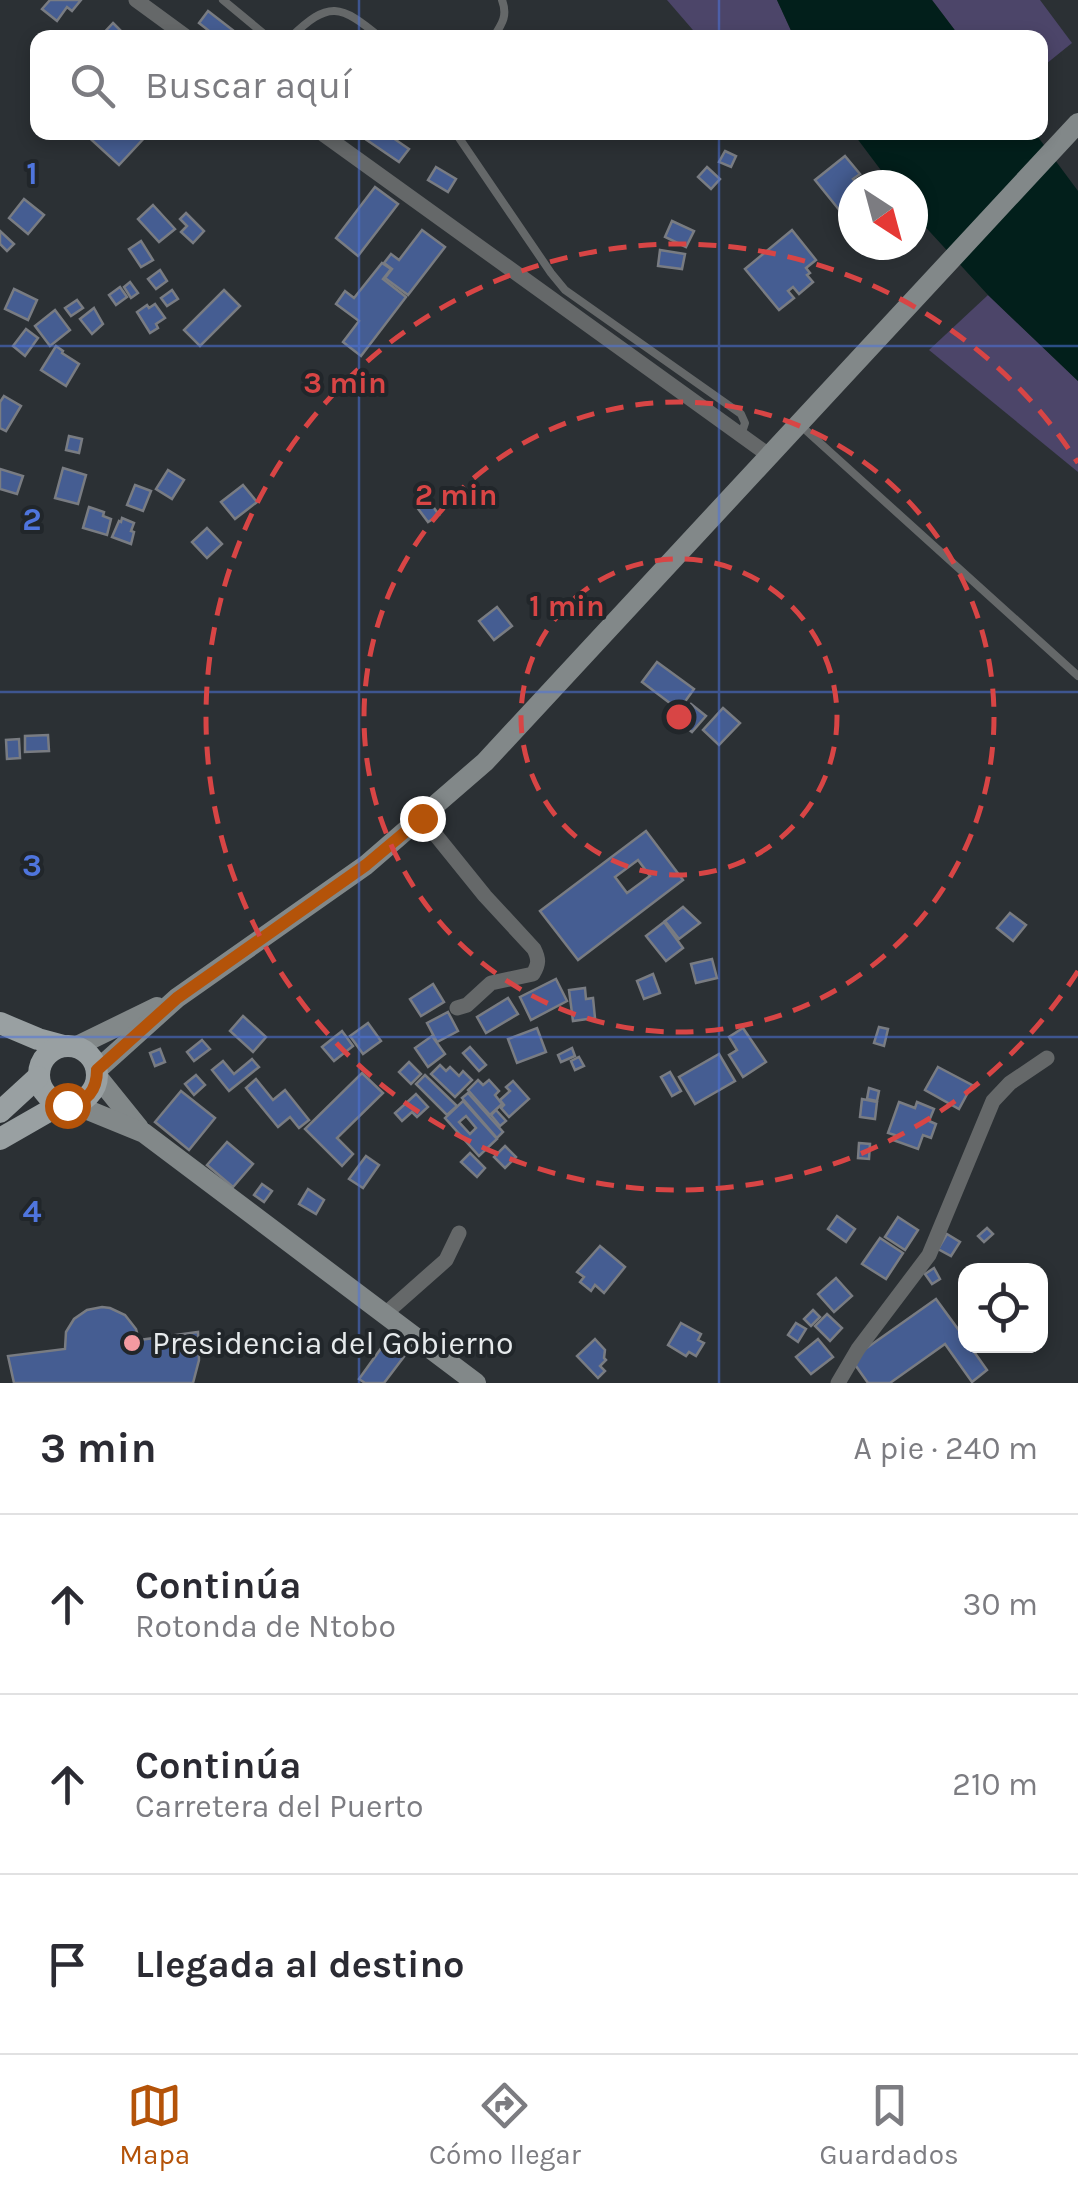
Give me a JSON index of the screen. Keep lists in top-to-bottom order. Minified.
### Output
{"places":["Presidencia del Gobierno"],"north":"bottom right","page":{"search":"Buscar aquí","heading":["3 min","A pie · 240 m"],"list":[["Continúa","Rotonda de Ntobo","30 m"],["Continúa","Carretera del Puerto","210 m"],"Llegada al destino"],"nav":["Mapa","Cómo llegar","Guardados"]},"grid":{"rows":["1","2","3","4"]},"rings":["3 min","2 min","1 min"]}
